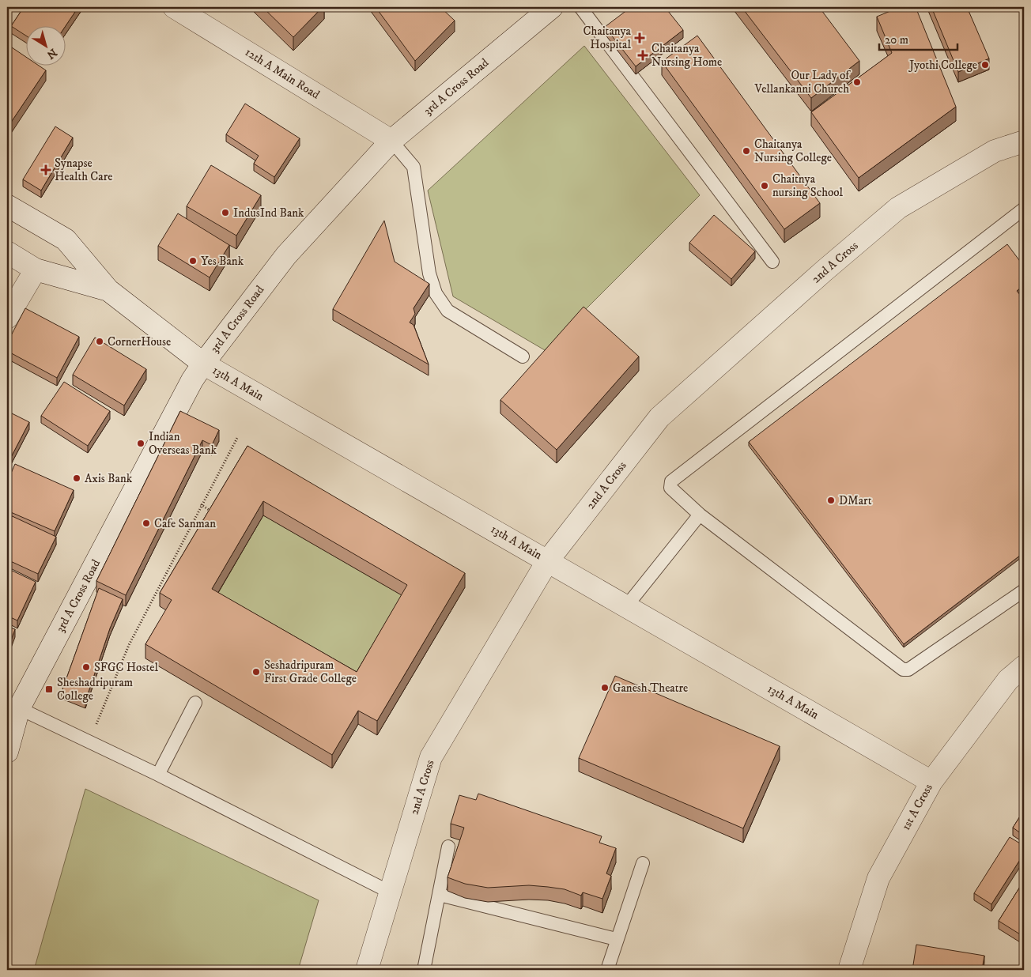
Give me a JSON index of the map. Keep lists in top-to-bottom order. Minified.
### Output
{"streets":{"street":["12th A Main Road","3rd A Cross Road","2nd A Cross","13th A Main","1st A Cross"]},"crossings":[["12th A Main Road","3rd A Cross Road"],["3rd A Cross Road","13th A Main"],["2nd A Cross","13th A Main"],["13th A Main","1st A Cross"]],"places":{"health":["Chaitanya Hospital","Chaitanya Nursing Home","Synapse Health Care"],"other":["Jyothi College","Our Lady of Vellankanni Church","Chaitanya Nursing College","Chaitnya nursing School","IndusInd Bank","Yes Bank","CornerHouse","Indian Overseas Bank","Axis Bank","DMart","Cafe Sanman","SFGC Hostel","Seshadripuram First Grade College","Ganesh Theatre"],"transit":["Sheshadripuram College"]},"scale_bar":"20 m","north":"bottom right"}
